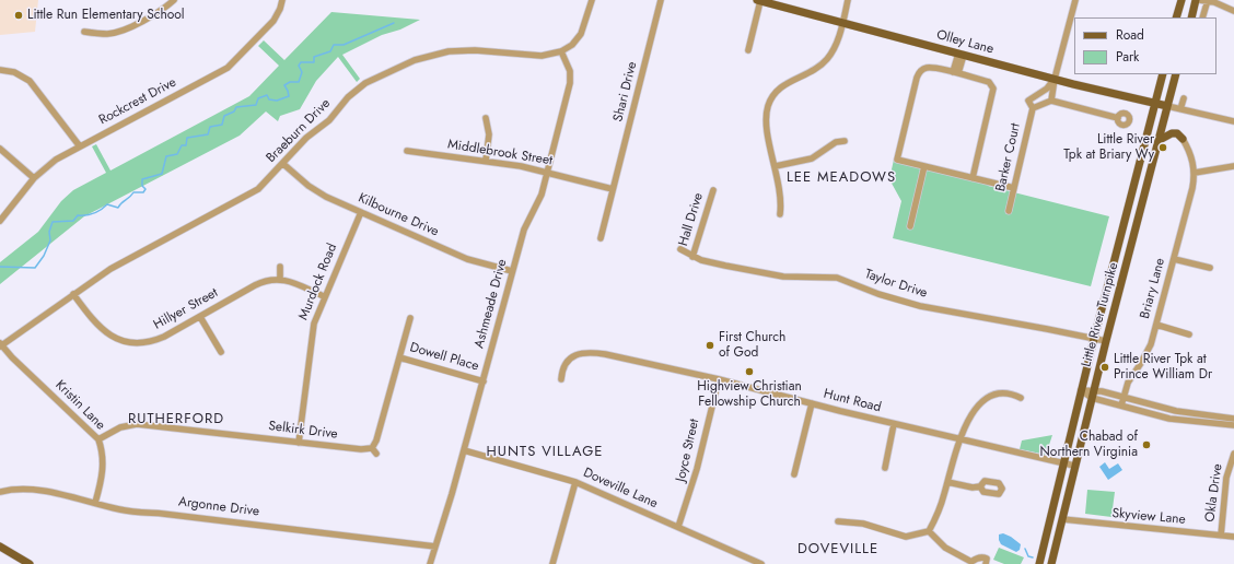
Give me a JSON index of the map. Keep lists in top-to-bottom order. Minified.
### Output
{"streets":{"main road":["Olley Lane","Little River Turnpike"],"street":["Shari Drive","Rockcrest Drive","Braeburn Drive","Middlebrook Street","Barker Court","Kilbourne Drive","Hall Drive","Murdock Road","Taylor Drive","Briary Lane","Ashmeade Drive","Hillyer Street","Dowell Place","Hunt Road","Kristin Lane","Selkirk Drive","Joyce Street","Doveville Lane","Okla Drive","Argonne Drive","Skyview Lane"]},"crossings":[["Olley Lane","Barker Court"],["Olley Lane","Little River Turnpike"],["Shari Drive","Middlebrook Street"],["Braeburn Drive","Kilbourne Drive"],["Braeburn Drive","Ashmeade Drive"],["Braeburn Drive","Hillyer Street"],["Braeburn Drive","Kristin Lane"],["Middlebrook Street","Ashmeade Drive"],["Kilbourne Drive","Murdock Road"],["Kilbourne Drive","Ashmeade Drive"],["Hall Drive","Taylor Drive"],["Murdock Road","Selkirk Drive"],["Taylor Drive","Little River Turnpike"],["Ashmeade Drive","Dowell Place"],["Ashmeade Drive","Doveville Lane"],["Ashmeade Drive","Argonne Drive"],["Little River Turnpike","Hunt Road"],["Little River Turnpike","Skyview Lane"],["Dowell Place","Selkirk Drive"],["Hunt Road","Joyce Street"],["Kristin Lane","Selkirk Drive"],["Kristin Lane","Argonne Drive"],["Joyce Street","Doveville Lane"],["Okla Drive","Skyview Lane"]],"districts":["LEE MEADOWS","RUTHERFORD","HUNTS VILLAGE","DOVEVILLE"],"places":["Little Run Elementary School","Little River Tpk at Briary Wy","First Church of God","Little River Tpk at Prince William Dr","Highview Christian Fellowship Church","Chabad of Northern Virginia"],"legend":["Road","Park"]}
